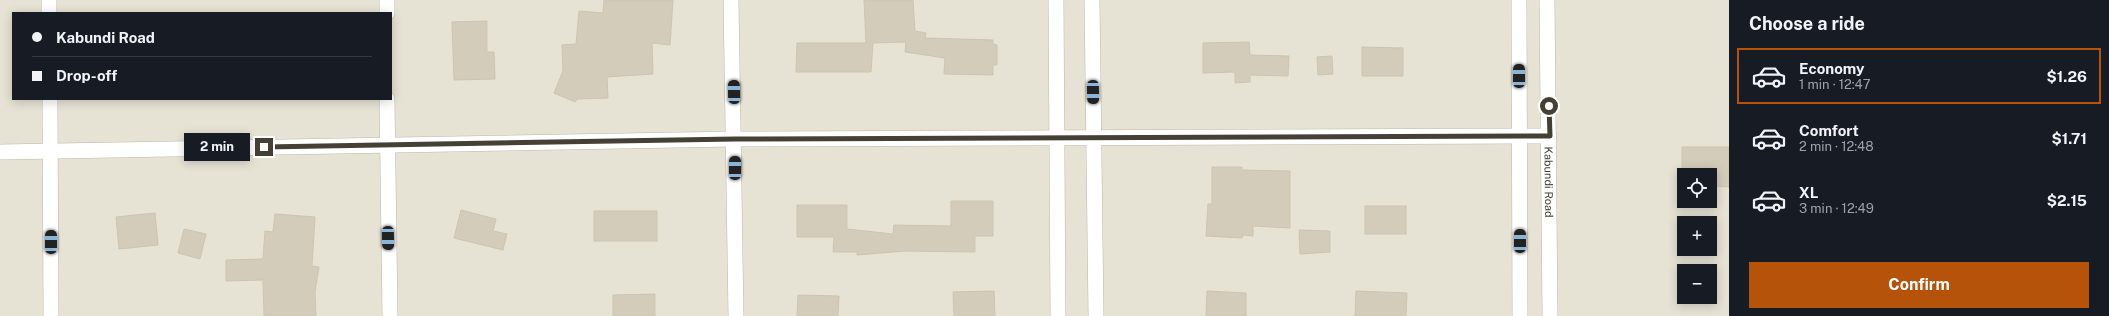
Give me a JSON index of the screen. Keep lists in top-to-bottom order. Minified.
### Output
{"streets":{"street":["Kabundi Road"]},"page":{"heading":"Choose a ride","banner":["Kabundi Road","Drop-off"],"list":[{"name":"Economy","note":"1 min · 12:47","value":"$1.26"},{"name":"Comfort","note":"2 min · 12:48","value":"$1.71"},{"name":"XL","note":"3 min · 12:49","value":"$2.15"}],"bubble":"2 min","map_buttons":["+","−"],"buttons":"Confirm"}}
